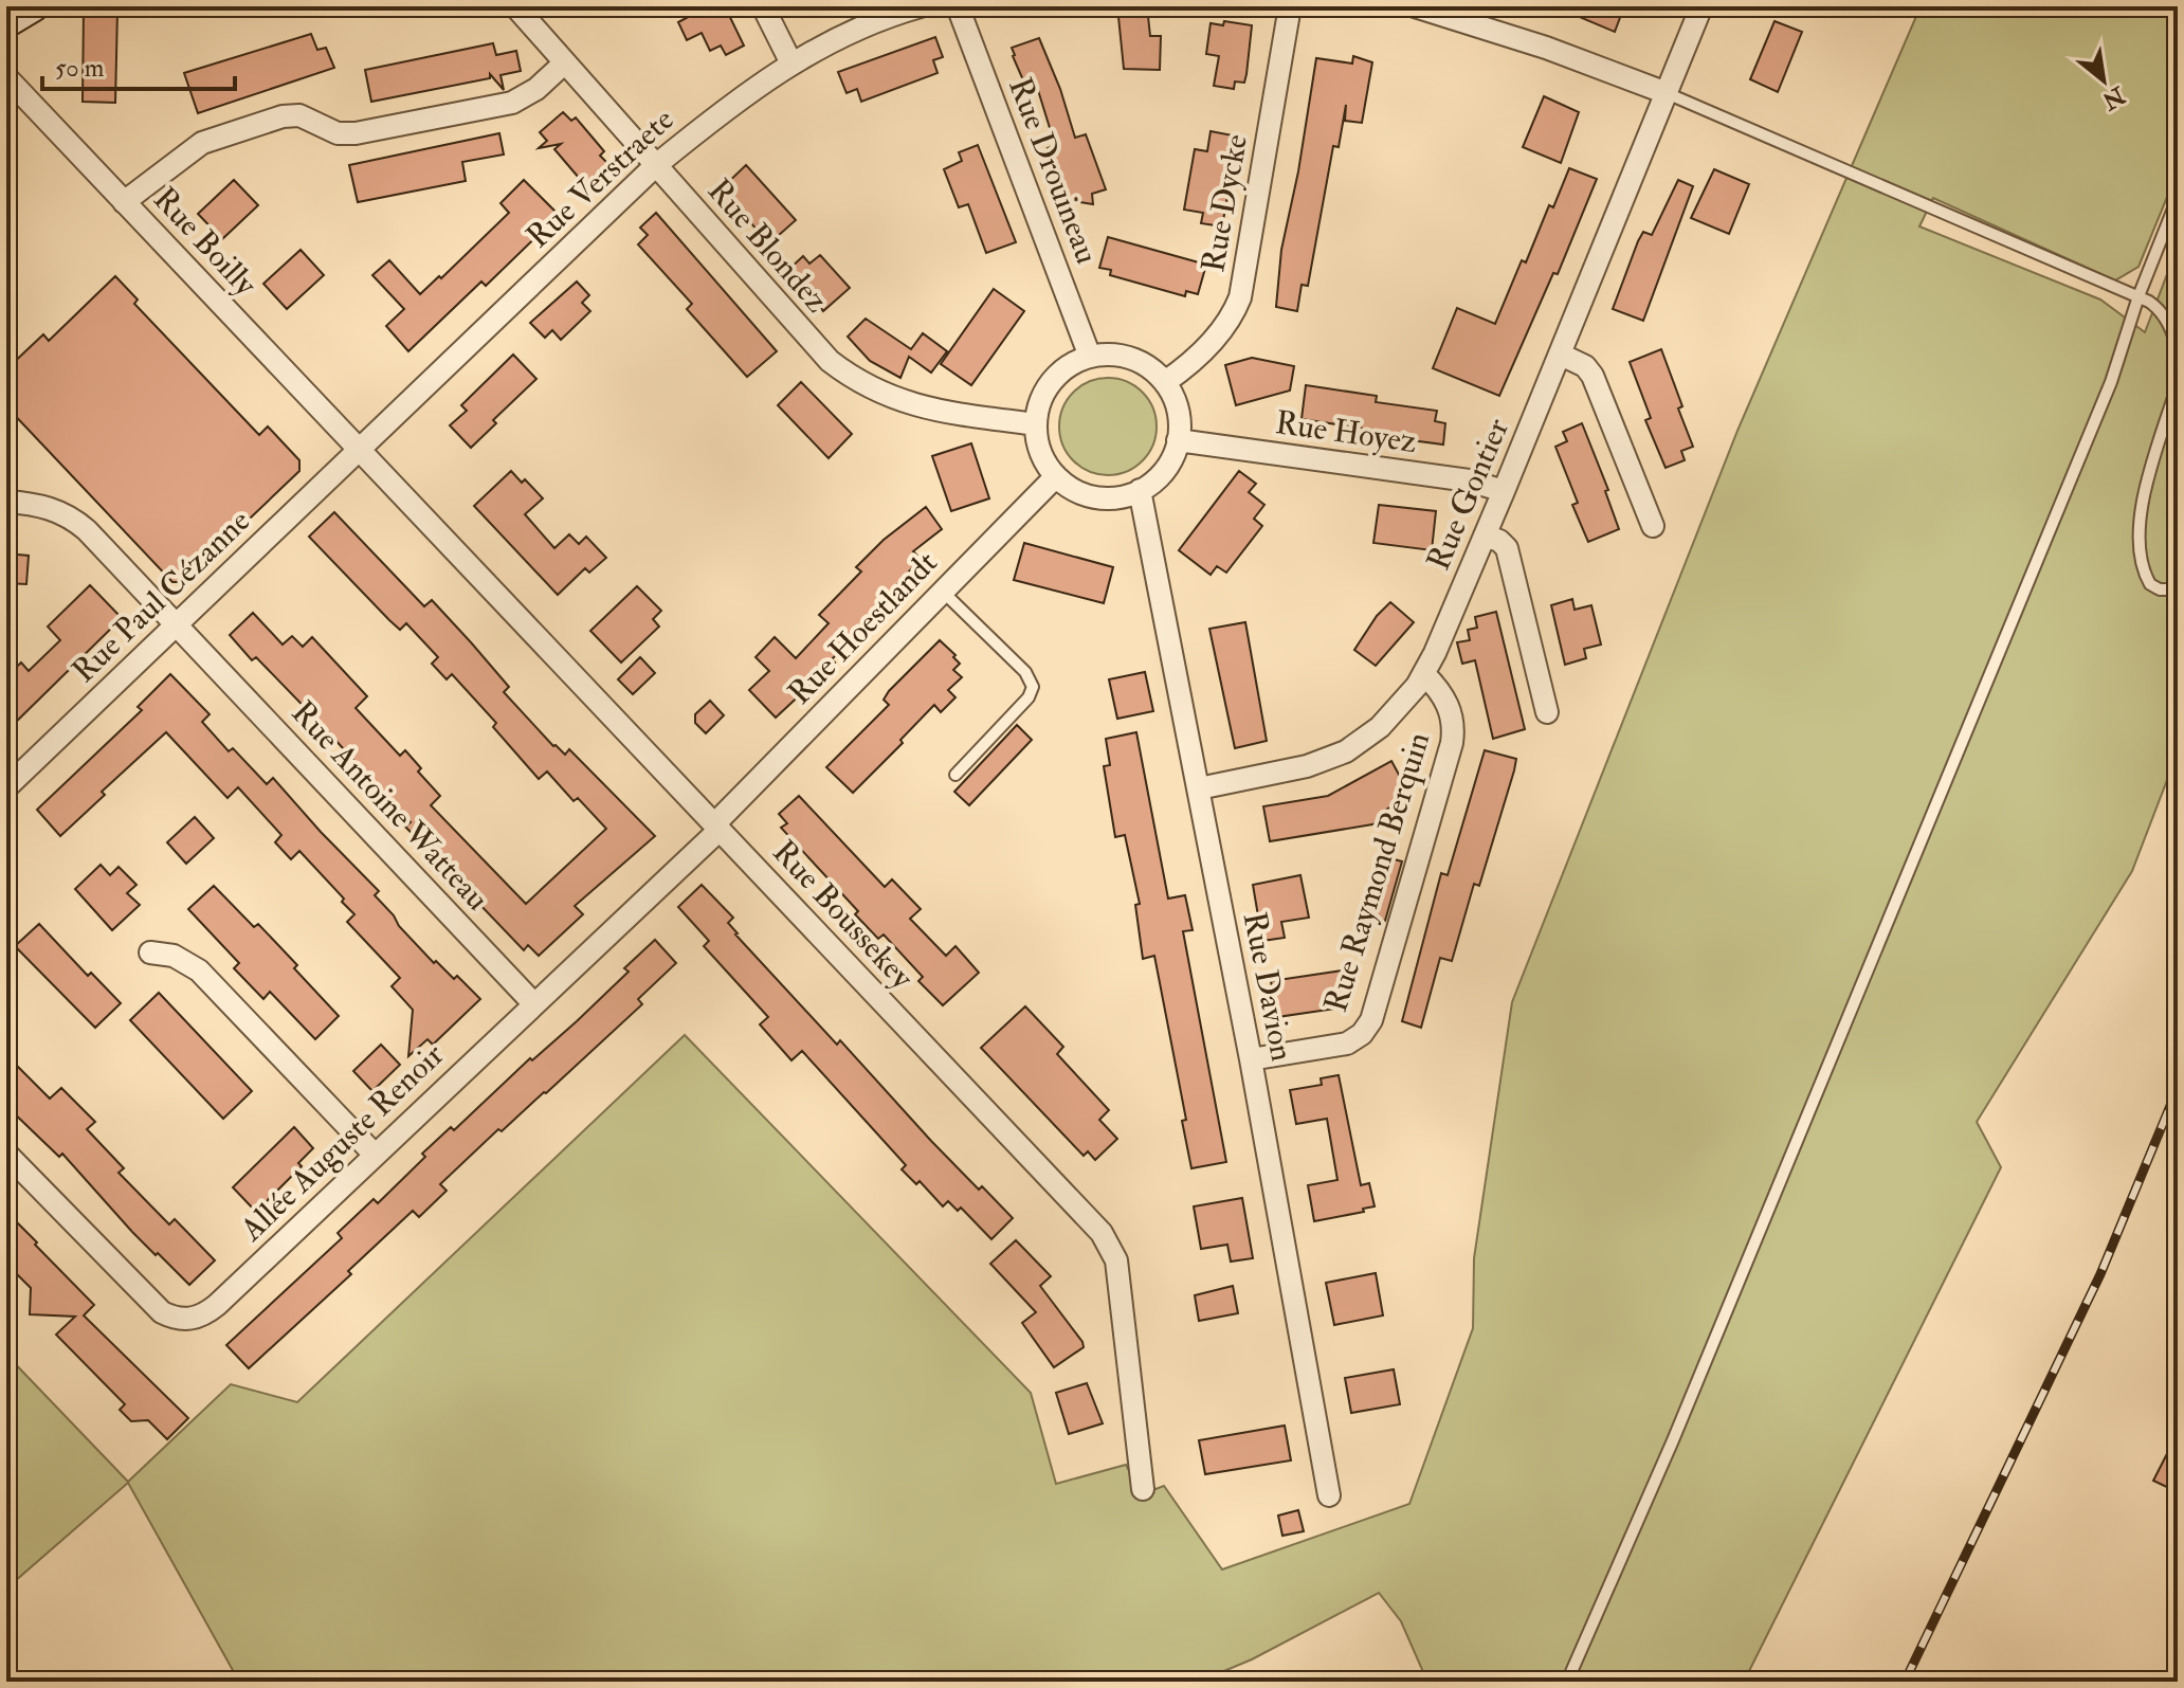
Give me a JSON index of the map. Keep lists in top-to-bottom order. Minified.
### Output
{"streets":{"street":["Rue Drouineau","Rue Verstraete","Rue Dycke","Rue Boilly","Rue Blondez","Rue Hoyez","Rue Gontier","Rue Paul Cézanne","Rue Hoestlandt","Rue Antoine Watteau","Rue Raymond Berquin","Rue Boussekey","Rue Davion","Allée Auguste Renoir"]},"crossings":[["Rue Drouineau","Rue Dycke"],["Rue Drouineau","Rue Blondez"],["Rue Drouineau","Rue Hoyez"],["Rue Drouineau","Rue Hoestlandt"],["Rue Drouineau","Rue Davion"],["Rue Verstraete","Rue Boilly"],["Rue Verstraete","Rue Blondez"],["Rue Verstraete","Rue Paul Cézanne"],["Rue Verstraete","Rue Boussekey"],["Rue Dycke","Rue Blondez"],["Rue Dycke","Rue Hoyez"],["Rue Dycke","Rue Hoestlandt"],["Rue Dycke","Rue Davion"],["Rue Boilly","Rue Paul Cézanne"],["Rue Boilly","Rue Boussekey"],["Rue Blondez","Rue Hoyez"],["Rue Blondez","Rue Hoestlandt"],["Rue Blondez","Rue Davion"],["Rue Hoyez","Rue Gontier"],["Rue Hoyez","Rue Hoestlandt"],["Rue Hoyez","Rue Davion"],["Rue Gontier","Rue Raymond Berquin"],["Rue Gontier","Rue Davion"],["Rue Paul Cézanne","Rue Antoine Watteau"],["Rue Paul Cézanne","Rue Boussekey"],["Rue Hoestlandt","Rue Boussekey"],["Rue Hoestlandt","Rue Davion"],["Rue Antoine Watteau","Allée Auguste Renoir"],["Rue Raymond Berquin","Rue Davion"]],"scale_bar":"50 m","north":"bottom right"}
